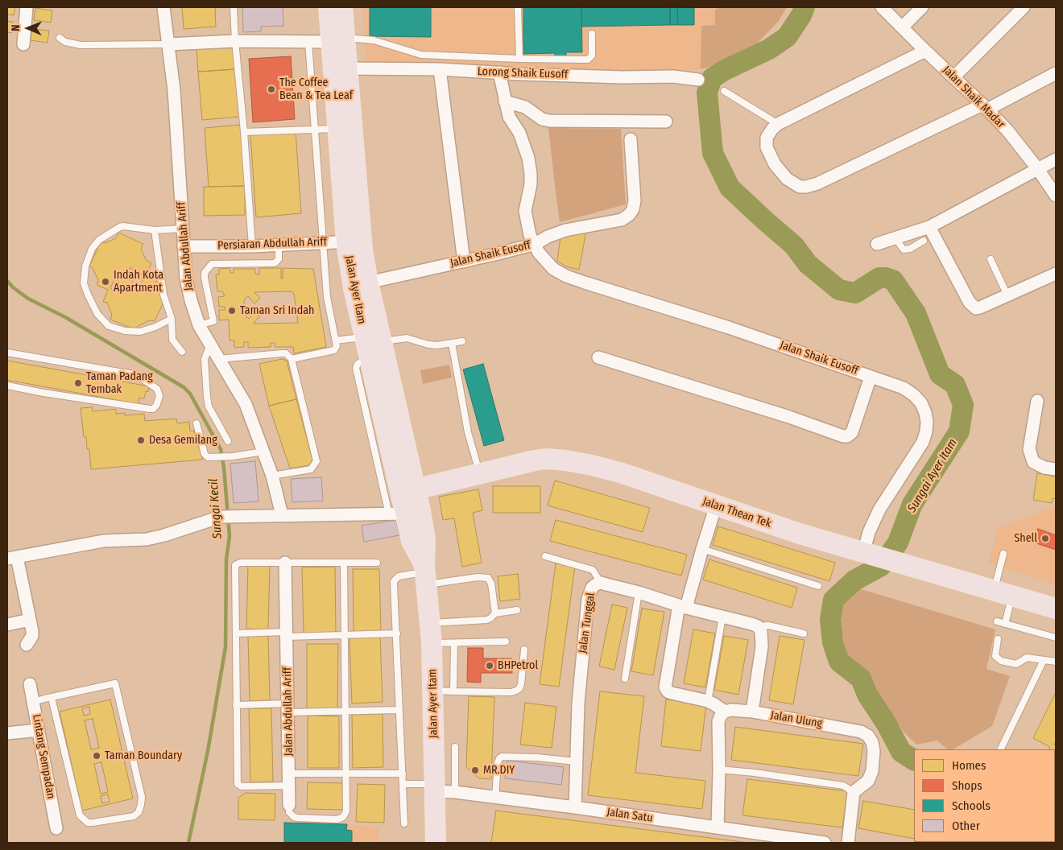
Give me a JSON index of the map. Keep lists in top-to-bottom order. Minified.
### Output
{"streets":{"main road":["Jalan Ayer Itam","Jalan Thean Tek"],"street":["Lorong Shaik Eusoff","Jalan Shaik Madar","Persiaran Abdullah Ariff","Jalan Abdullah Ariff","Jalan Shaik Eusoff","Jalan Tunggal","Jalan Ulung","Lintang Sempadan","Jalan Satu"]},"crossings":[["Lorong Shaik Eusoff","Jalan Ayer Itam"],["Persiaran Abdullah Ariff","Jalan Abdullah Ariff"],["Persiaran Abdullah Ariff","Jalan Ayer Itam"],["Jalan Shaik Eusoff","Jalan Ayer Itam"],["Jalan Shaik Eusoff","Jalan Thean Tek"],["Jalan Ayer Itam","Jalan Thean Tek"],["Jalan Ayer Itam","Jalan Satu"],["Jalan Tunggal","Jalan Satu"]],"water":["Sungai Ayer Itam","Sungai Kecil"],"places":["The Coffee Bean & Tea Leaf","Indah Kota Apartment","Taman Sri Indah","Taman Padang Tembak","Desa Gemilang","Shell","BHPetrol","Taman Boundary","MR.DIY"],"legend":["Homes","Shops","Schools","Other"],"north":"left"}
